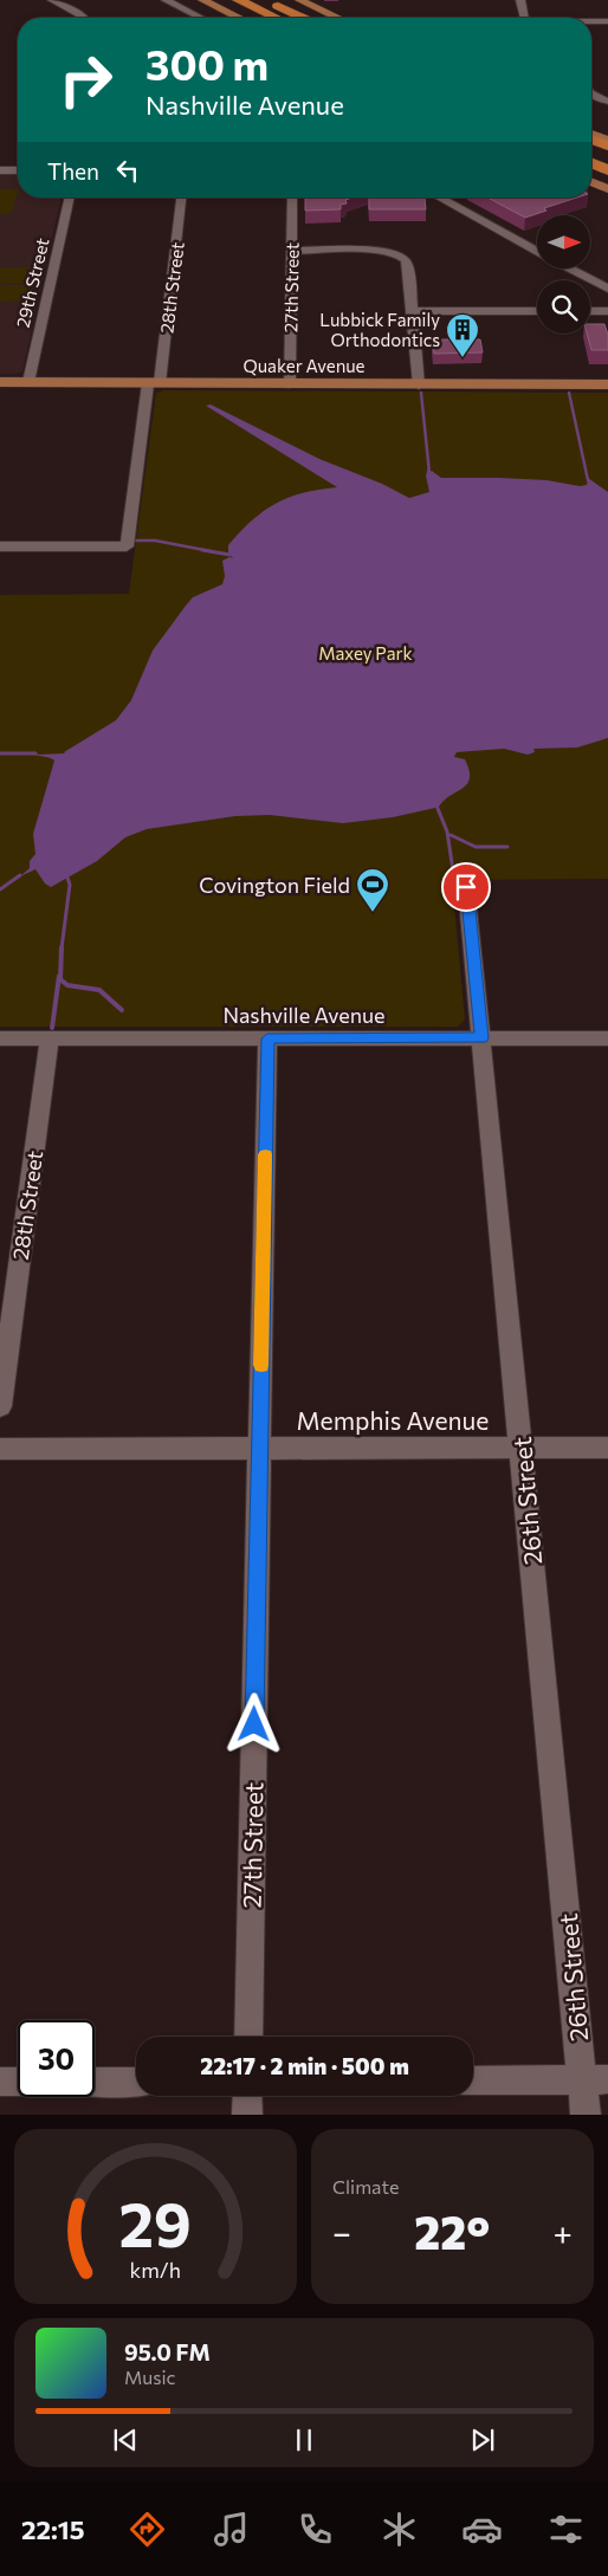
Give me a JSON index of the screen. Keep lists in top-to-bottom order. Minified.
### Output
{"streets":{"main road":["Quaker Avenue"],"street":["29th Street","28th Street","27th Street","Nashville Avenue","Memphis Avenue","26th Street"]},"crossings":[["29th Street","Quaker Avenue"],["28th Street","Quaker Avenue"],["28th Street","Nashville Avenue"],["27th Street","Quaker Avenue"],["27th Street","Nashville Avenue"],["27th Street","Memphis Avenue"],["Nashville Avenue","26th Street"],["Memphis Avenue","26th Street"]],"parks":["Maxey Park"],"places":{"building":["Lubbick Family Orthodontics"],"sports":["Covington Field"]},"north":"right","page":{"turn":["300 m","Nashville Avenue"],"then":"Then","limit":"30","trip":"22:17 · 2 min · 500 m","tile":"Climate","heat":["−","22°","+"],"song":["95.0 FM","Music"],"tabs":"22:15","gauge":["29","km/h"]}}
